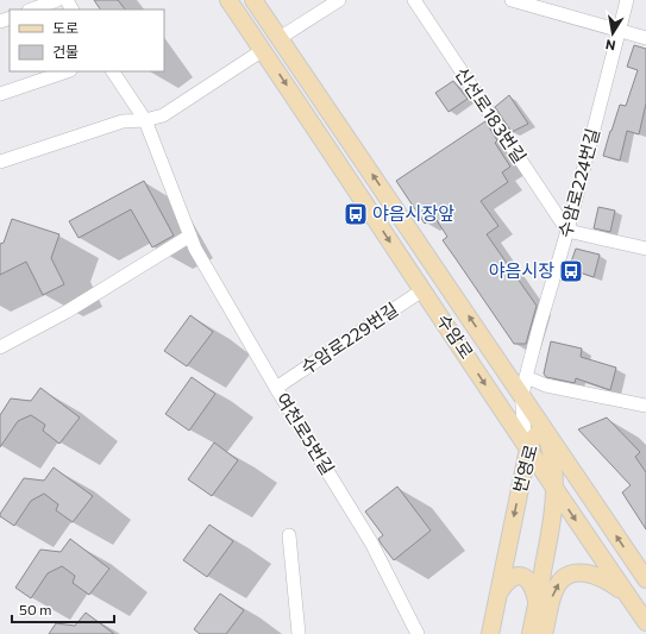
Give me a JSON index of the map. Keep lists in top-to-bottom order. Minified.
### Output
{"streets":{"main road":["수암로","번영로"],"street":["신선로183번길","수암로224번길","수암로229번길","여천로5번길"]},"crossings":[["신선로183번길","수암로224번길"],["수암로224번길","수암로"],["수암로224번길","번영로"],["수암로","수암로229번길"],["수암로","번영로"],["수암로229번길","여천로5번길"]],"places":{"bus stop":["야음시장앞","야음시장"]},"legend":["도로","건물"],"scale_bar":"50 m","north":"bottom"}
